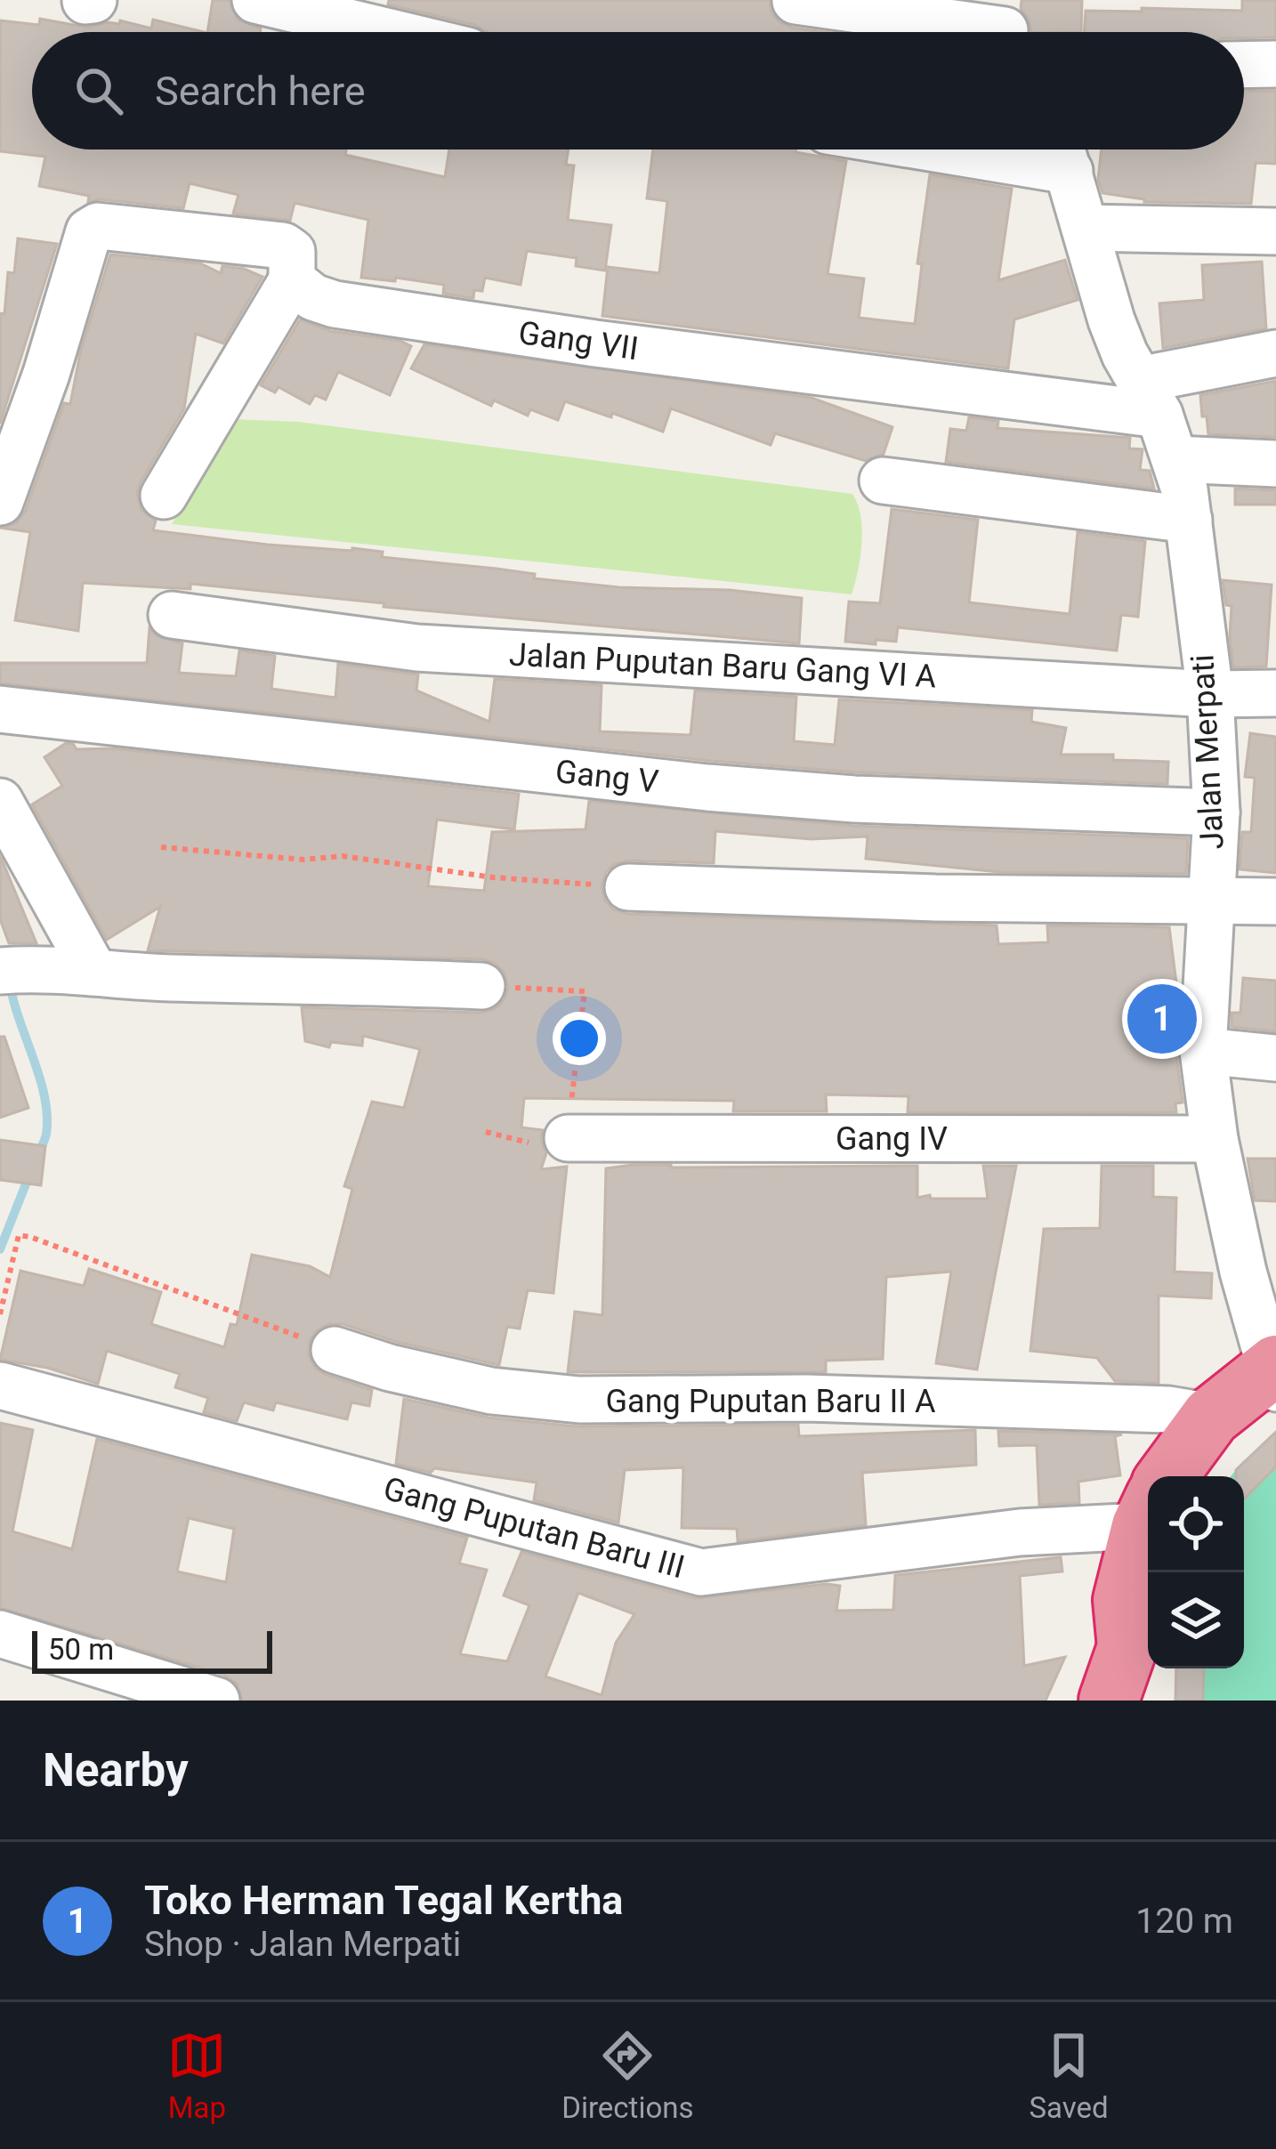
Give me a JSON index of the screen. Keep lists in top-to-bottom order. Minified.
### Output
{"streets":{"street":["Gang VII","Jalan Puputan Baru Gang VI A","Jalan Merpati","Gang V","Gang IV","Gang Puputan Baru II A","Gang Puputan Baru III"]},"crossings":[["Gang VII","Jalan Merpati"],["Jalan Puputan Baru Gang VI A","Jalan Merpati"],["Jalan Merpati","Gang V"],["Jalan Merpati","Gang IV"]],"scale_bar":"50 m","page":{"search":"Search here","pins":"1","scale":"50 m","heading":"Nearby","list":[{"mark":"1","name":"Toko Herman Tegal Kertha","note":"Shop · Jalan Merpati","value":"120 m"}],"nav":["Map","Directions","Saved"]}}
